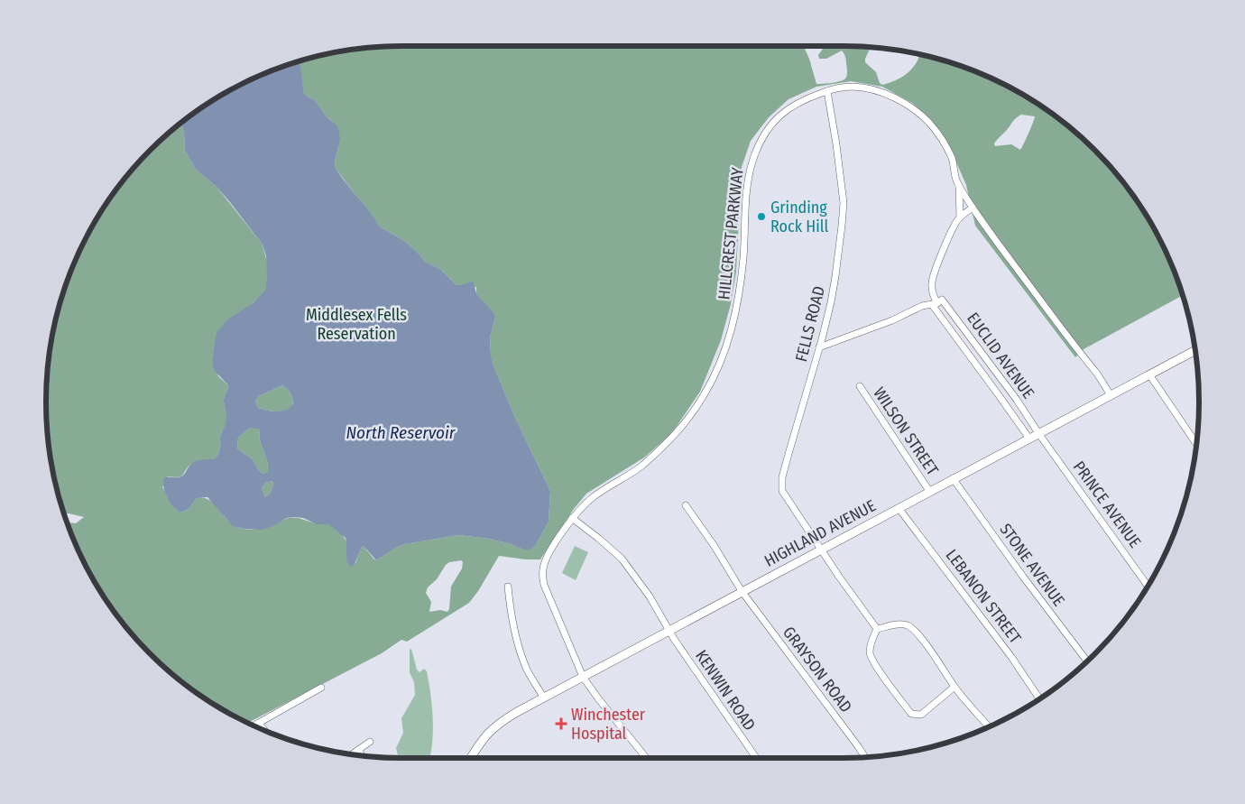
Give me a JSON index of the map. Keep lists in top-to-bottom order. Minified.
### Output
{"streets":{"main road":["HIGHLAND AVENUE"],"street":["HILLCREST PARKWAY","FELLS ROAD","EUCLID AVENUE","WILSON STREET","PRINCE AVENUE","STONE AVENUE","LEBANON STREET","GRAYSON ROAD","KENWIN ROAD"]},"crossings":[["HILLCREST PARKWAY","FELLS ROAD"],["HILLCREST PARKWAY","EUCLID AVENUE"],["HILLCREST PARKWAY","HIGHLAND AVENUE"],["HILLCREST PARKWAY","KENWIN ROAD"],["FELLS ROAD","HIGHLAND AVENUE"],["EUCLID AVENUE","PRINCE AVENUE"],["EUCLID AVENUE","HIGHLAND AVENUE"],["WILSON STREET","HIGHLAND AVENUE"],["PRINCE AVENUE","HIGHLAND AVENUE"],["HIGHLAND AVENUE","STONE AVENUE"],["HIGHLAND AVENUE","LEBANON STREET"],["HIGHLAND AVENUE","GRAYSON ROAD"],["HIGHLAND AVENUE","KENWIN ROAD"]],"water":["North Reservoir"],"parks":["Middlesex Fells Reservation"],"places":{"other":["Grinding Rock Hill"],"health":["Winchester Hospital"]}}
